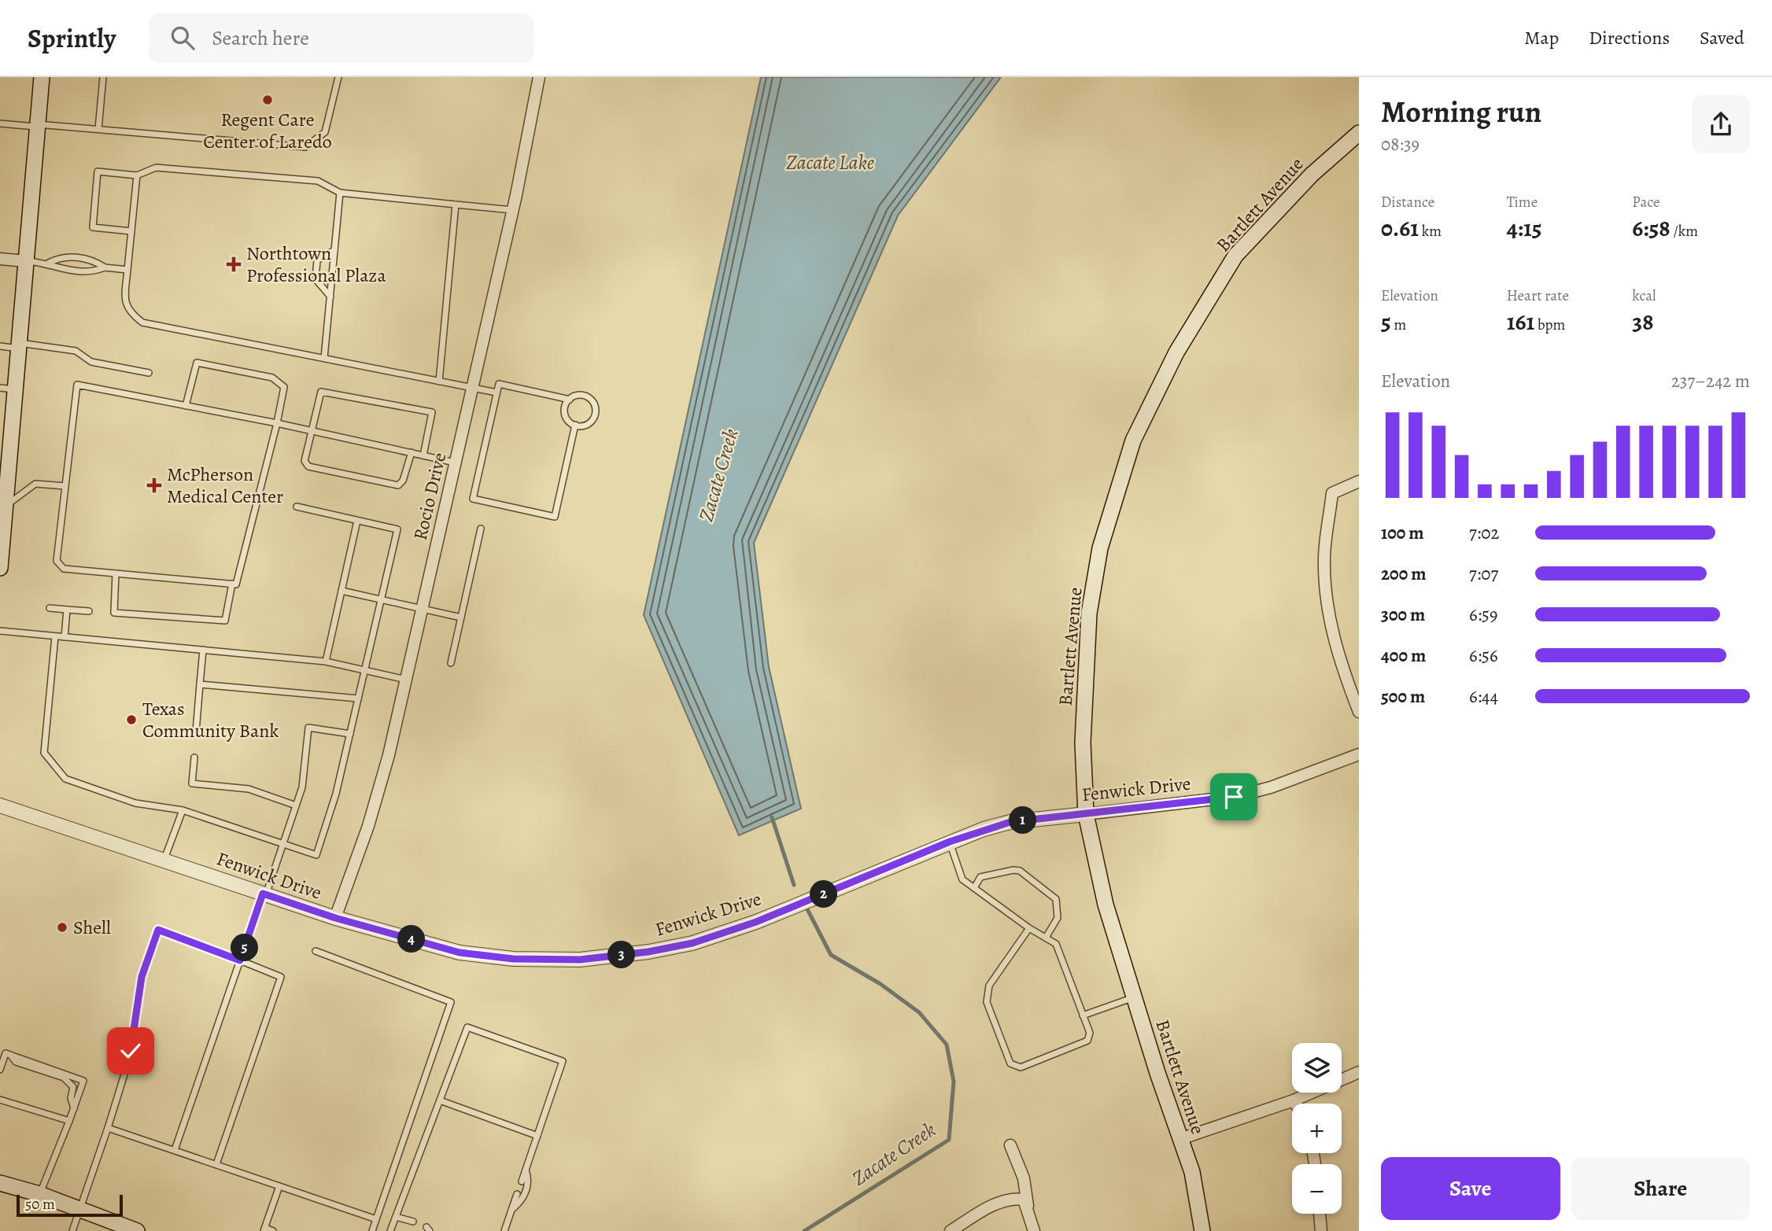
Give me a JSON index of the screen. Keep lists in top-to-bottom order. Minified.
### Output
{"streets":{"main road":["Bartlett Avenue"],"street":["Rocio Drive","Fenwick Drive"]},"crossings":[["Bartlett Avenue","Fenwick Drive"],["Rocio Drive","Fenwick Drive"]],"water":["Zacate Lake","Zacate Creek"],"places":{"other":["Regent Care Center of Laredo","Texas Community Bank","Shell"],"health":["Northtown Professional Plaza","McPherson Medical Center"]},"scale_bar":"50 m","page":{"header":"Sprintly","search":"Search here","nav":["Map","Directions","Saved"],"heading":["Morning run","08:39"],"stats":[["Distance","0.61 km"],["Time","4:15"],["Pace","6:58 /km"],["Elevation","5 m"],["Heart rate","161 bpm"],["kcal","38"]],"chart":["Elevation","237–242 m"],"list":[{"name":"100 m","note":"7:02"},{"name":"200 m","note":"7:07"},{"name":"300 m","note":"6:59"},{"name":"400 m","note":"6:56"},{"name":"500 m","note":"6:44"}],"pins":["1","2","4","5","3"],"map_buttons":["+","−"],"buttons":["Save","Share"],"scale":"50 m"}}
